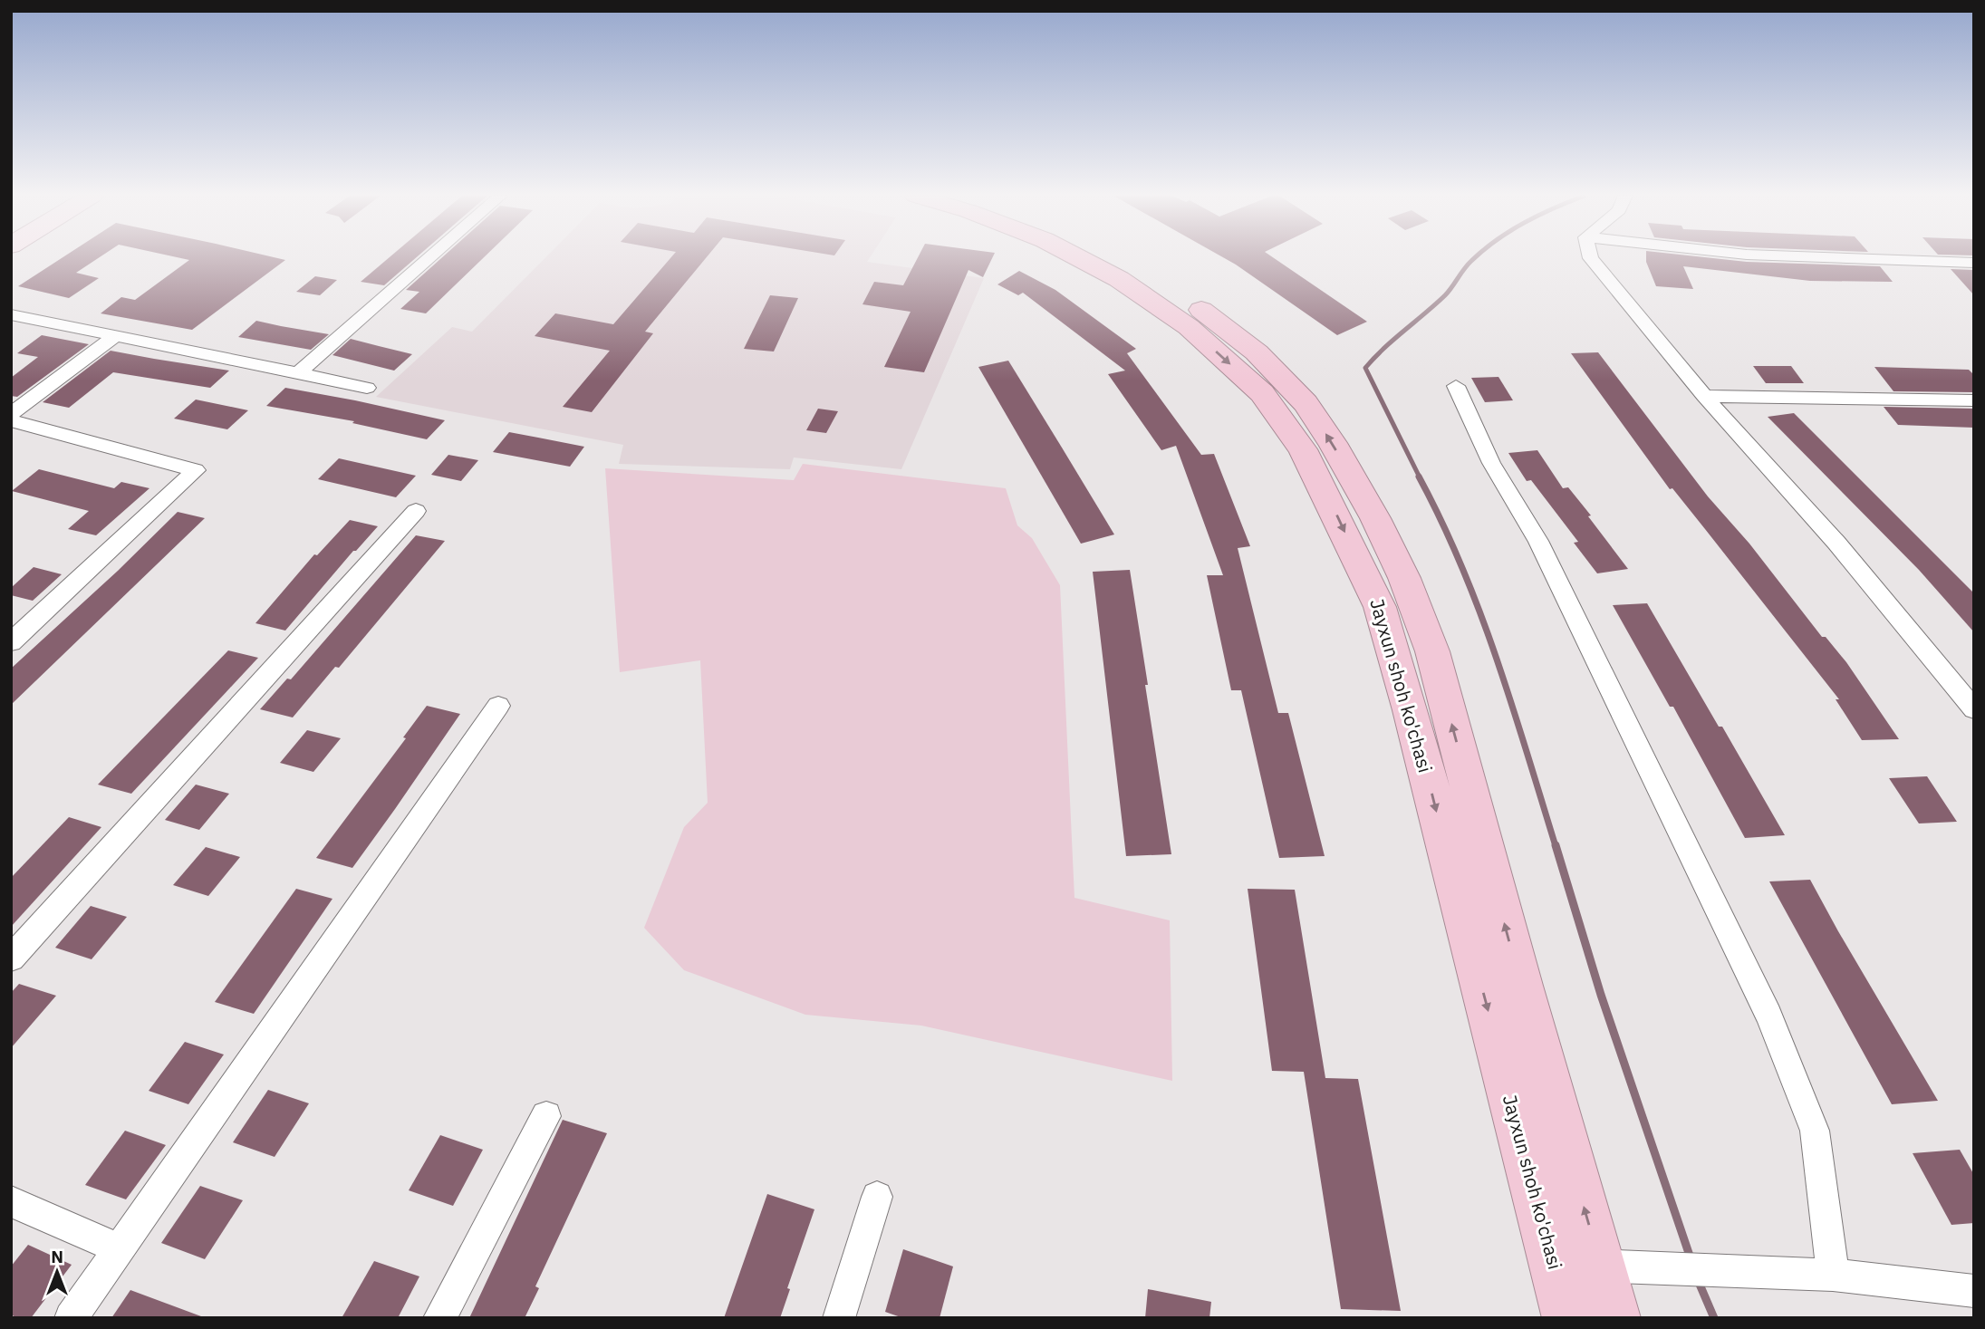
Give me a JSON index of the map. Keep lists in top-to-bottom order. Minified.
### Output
{"streets":{"highway":["Jayxun shoh ko'chasi"]},"north":"top"}
